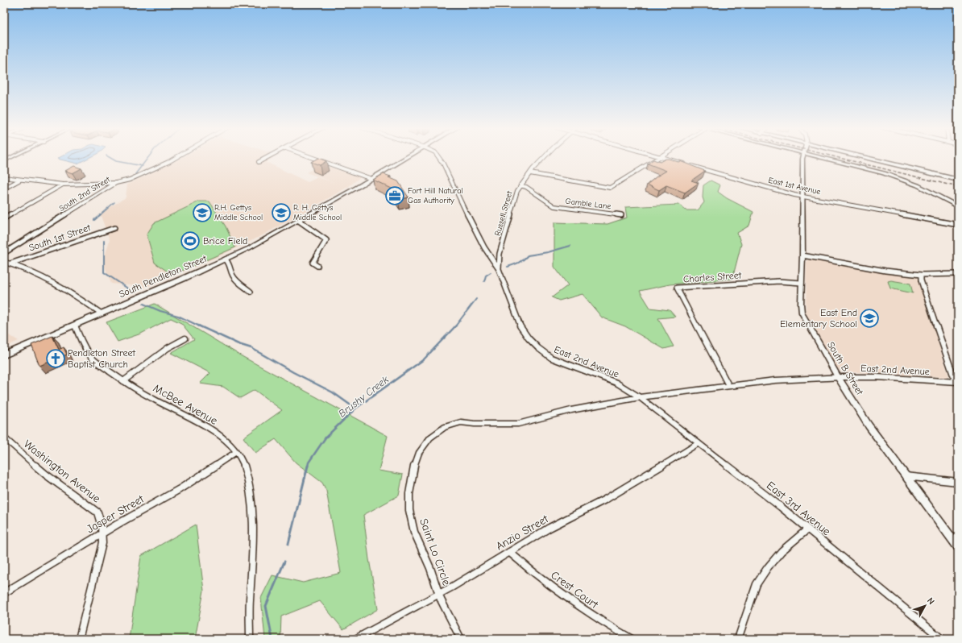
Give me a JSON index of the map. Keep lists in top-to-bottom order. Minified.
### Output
{"streets":{"main road":["South Pendleton Street"],"street":["East 1st Avenue","South 2nd Street","Gamble Lane","Russell Street","South 1st Street","Charles Street","East 2nd Avenue","South B Street","McBee Avenue","Washington Avenue","East 3rd Avenue","Jasper Street","Anzio Street","Saint Lo Circle","Crest Court"]},"crossings":[["East 1st Avenue","South B Street"],["Gamble Lane","Russell Street"],["Russell Street","East 2nd Avenue"],["South Pendleton Street","McBee Avenue"],["Charles Street","East 2nd Avenue"],["Charles Street","South B Street"],["East 2nd Avenue","South B Street"],["East 2nd Avenue","East 3rd Avenue"],["East 2nd Avenue","Saint Lo Circle"],["McBee Avenue","Jasper Street"],["Washington Avenue","Jasper Street"],["East 3rd Avenue","Anzio Street"],["East 3rd Avenue","Saint Lo Circle"],["Anzio Street","Saint Lo Circle"],["Anzio Street","Crest Court"]],"water":["Brushy Creek"],"places":{"office":["Fort Hill Natural Gas Authority"],"school or university":["R.H. Gettys Middle School","R. H. Gettys Middle School","East End Elementary School"],"sports":["Brice Field"],"church":["Pendleton Street Baptist Church"]},"north":"top right"}
